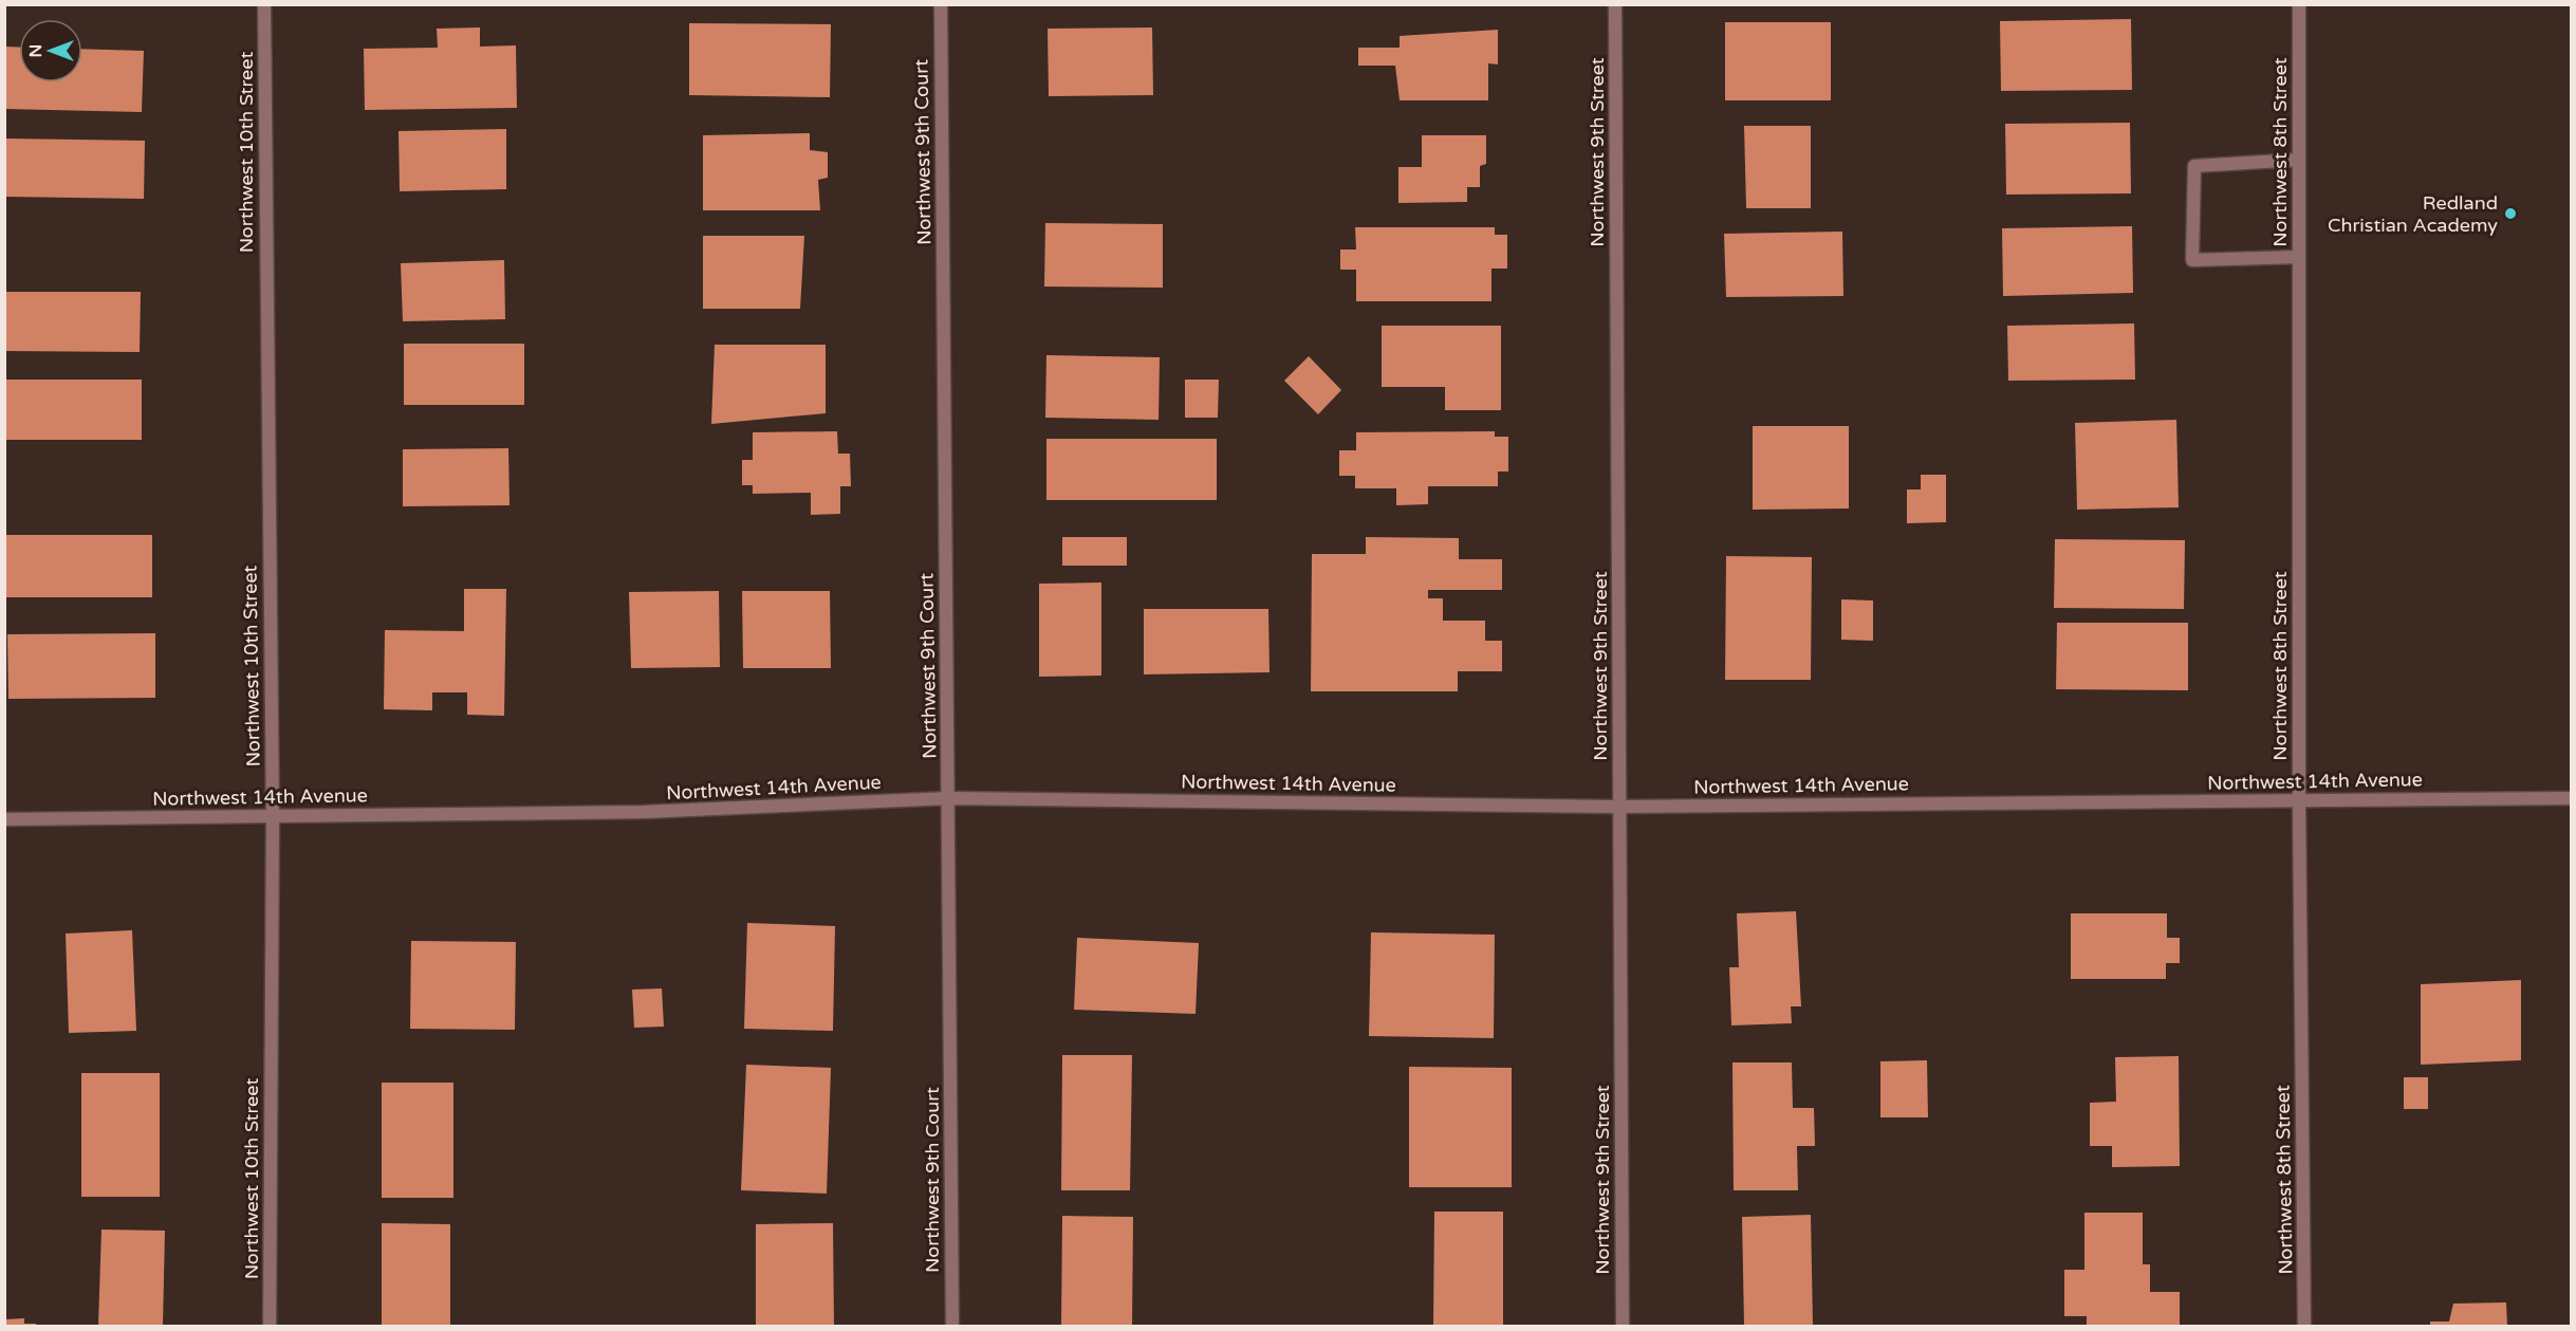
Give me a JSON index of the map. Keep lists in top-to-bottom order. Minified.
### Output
{"streets":{"street":["Northwest 10th Street","Northwest 9th Court","Northwest 9th Street","Northwest 8th Street","Northwest 14th Avenue"]},"crossings":[["Northwest 10th Street","Northwest 14th Avenue"],["Northwest 9th Court","Northwest 14th Avenue"],["Northwest 9th Street","Northwest 14th Avenue"],["Northwest 8th Street","Northwest 14th Avenue"]],"places":["Redland Christian Academy"],"north":"left"}
